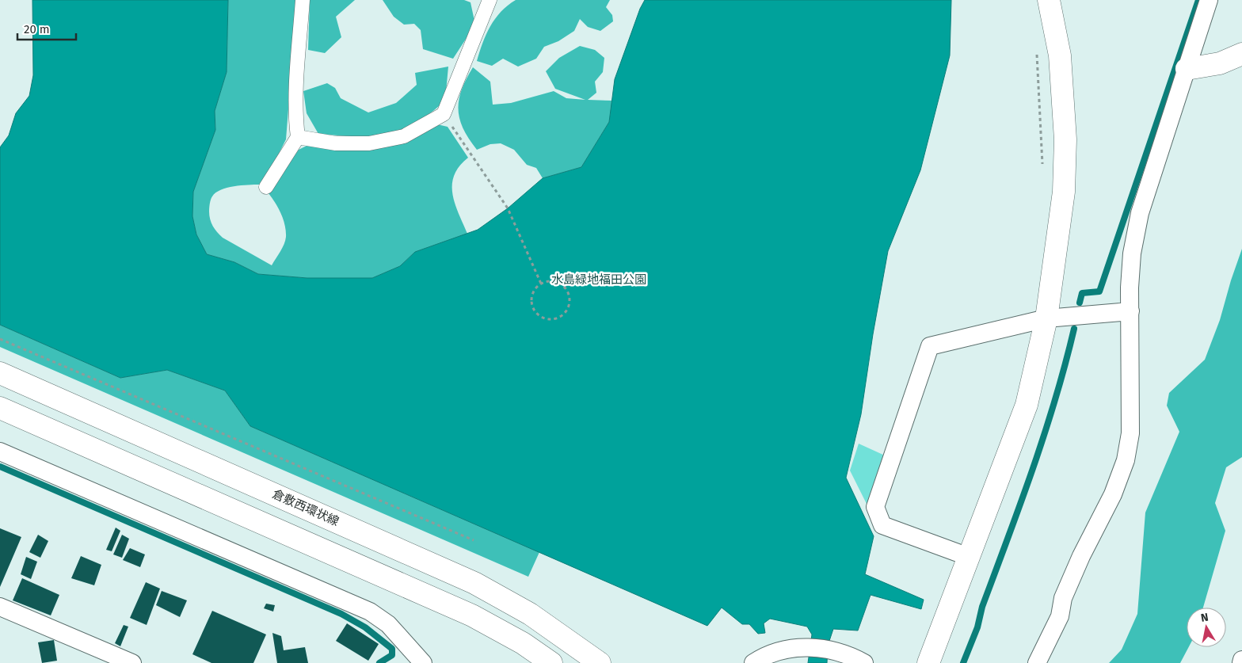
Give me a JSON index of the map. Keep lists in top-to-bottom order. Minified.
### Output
{"streets":{"main road":["倉敷西環状線"]},"parks":["水島緑地福田公園"],"scale_bar":"20 m","north":"top"}
